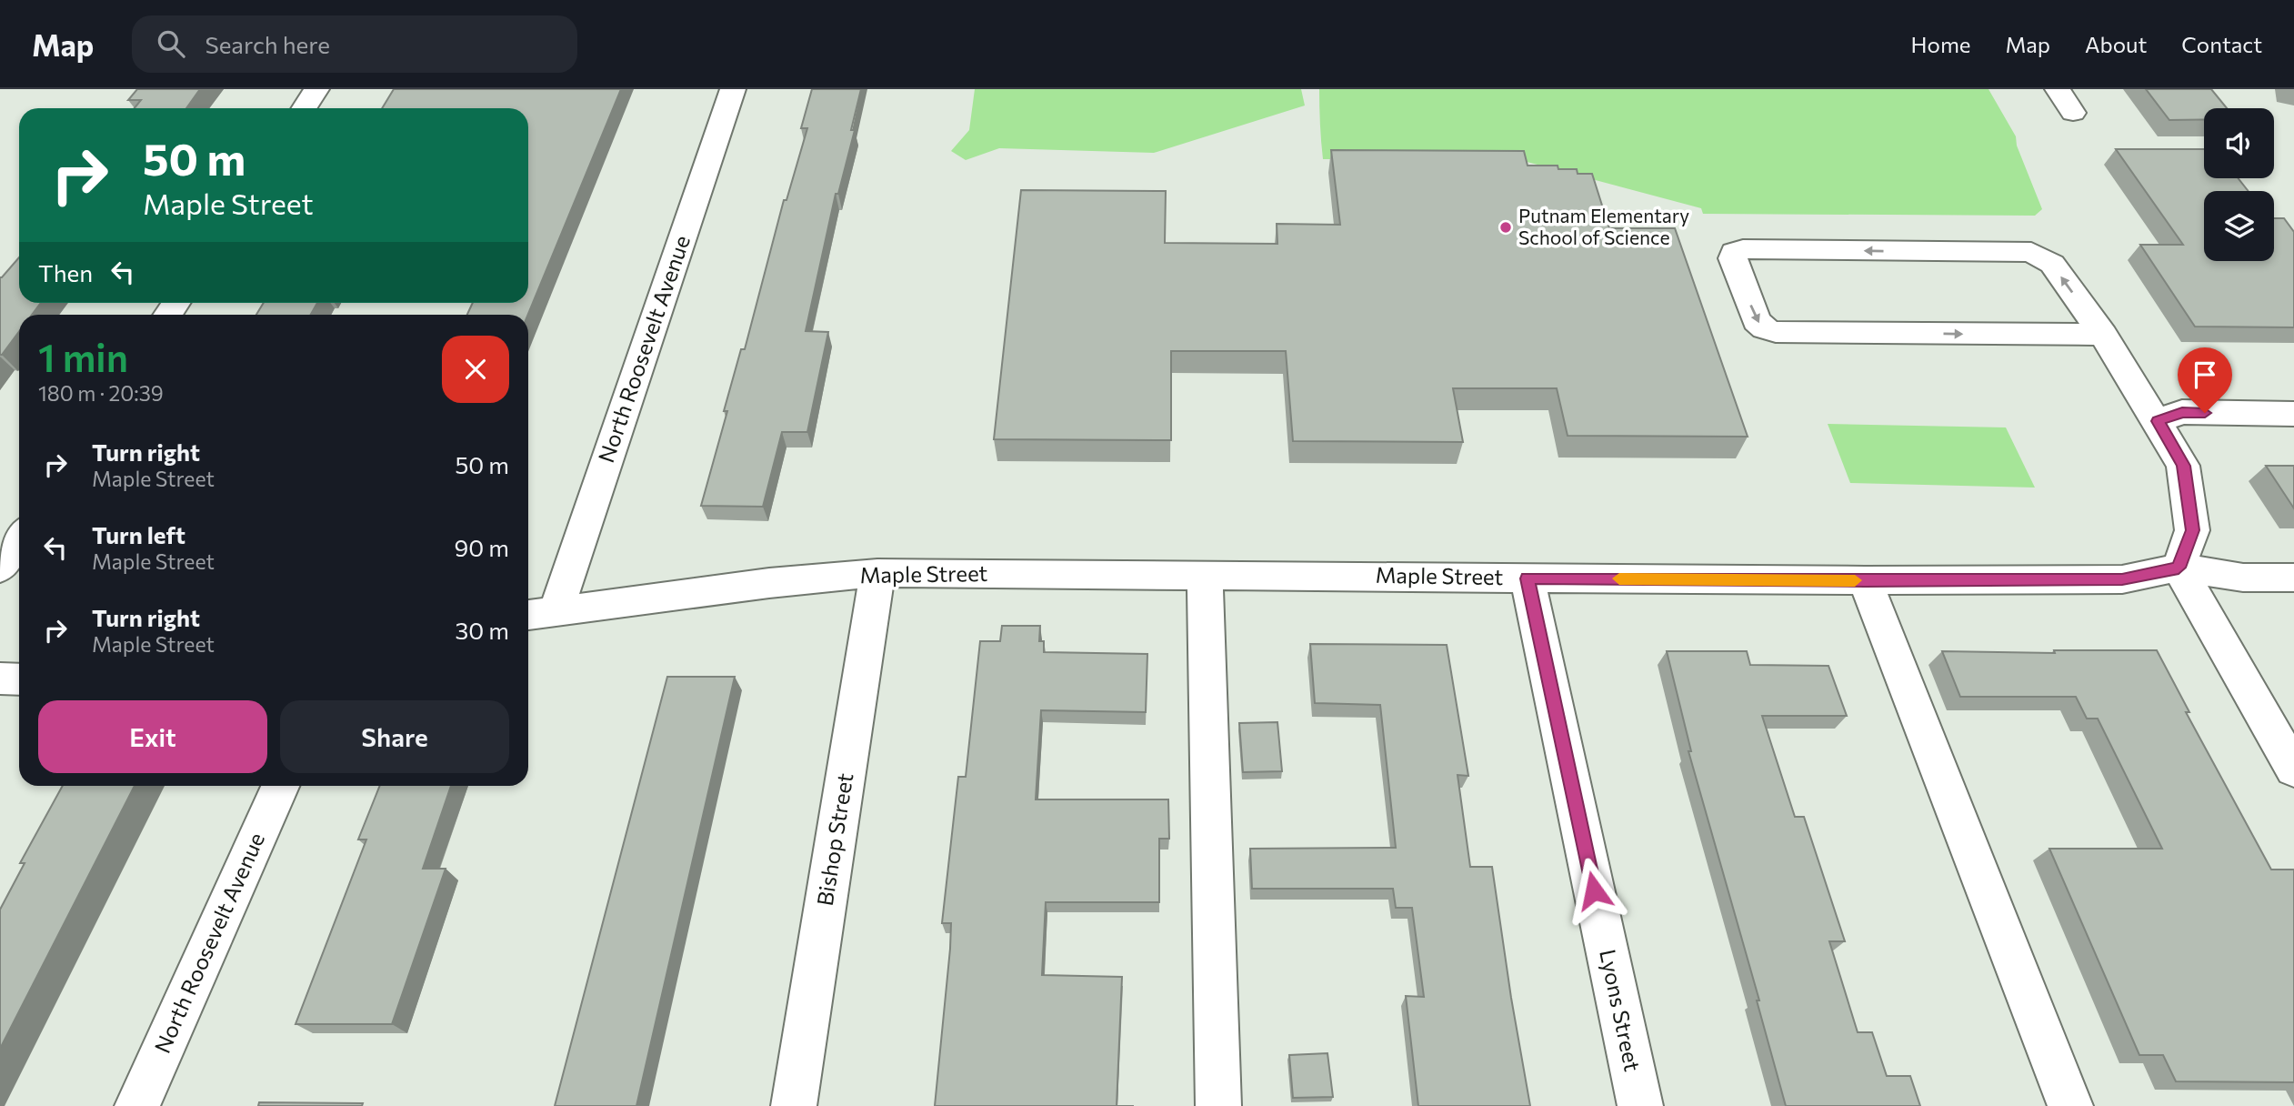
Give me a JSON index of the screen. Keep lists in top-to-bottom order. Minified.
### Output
{"streets":{"street":["North Roosevelt Avenue","Maple Street","Bishop Street","Lyons Street"]},"crossings":[["North Roosevelt Avenue","Maple Street"],["Maple Street","Bishop Street"],["Maple Street","Lyons Street"]],"places":["Putnam Elementary School of Science"],"page":{"header":"Map","search":"Search here","nav":["Home","Map","About","Contact"],"turn":["50 m","Maple Street"],"then":"Then","heading":["1 min","180 m · 20:39"],"list":[{"name":"Turn right","note":"Maple Street","value":"50 m"},{"name":"Turn left","note":"Maple Street","value":"90 m"},{"name":"Turn right","note":"Maple Street","value":"30 m"}],"buttons":["Exit","Share"]}}
